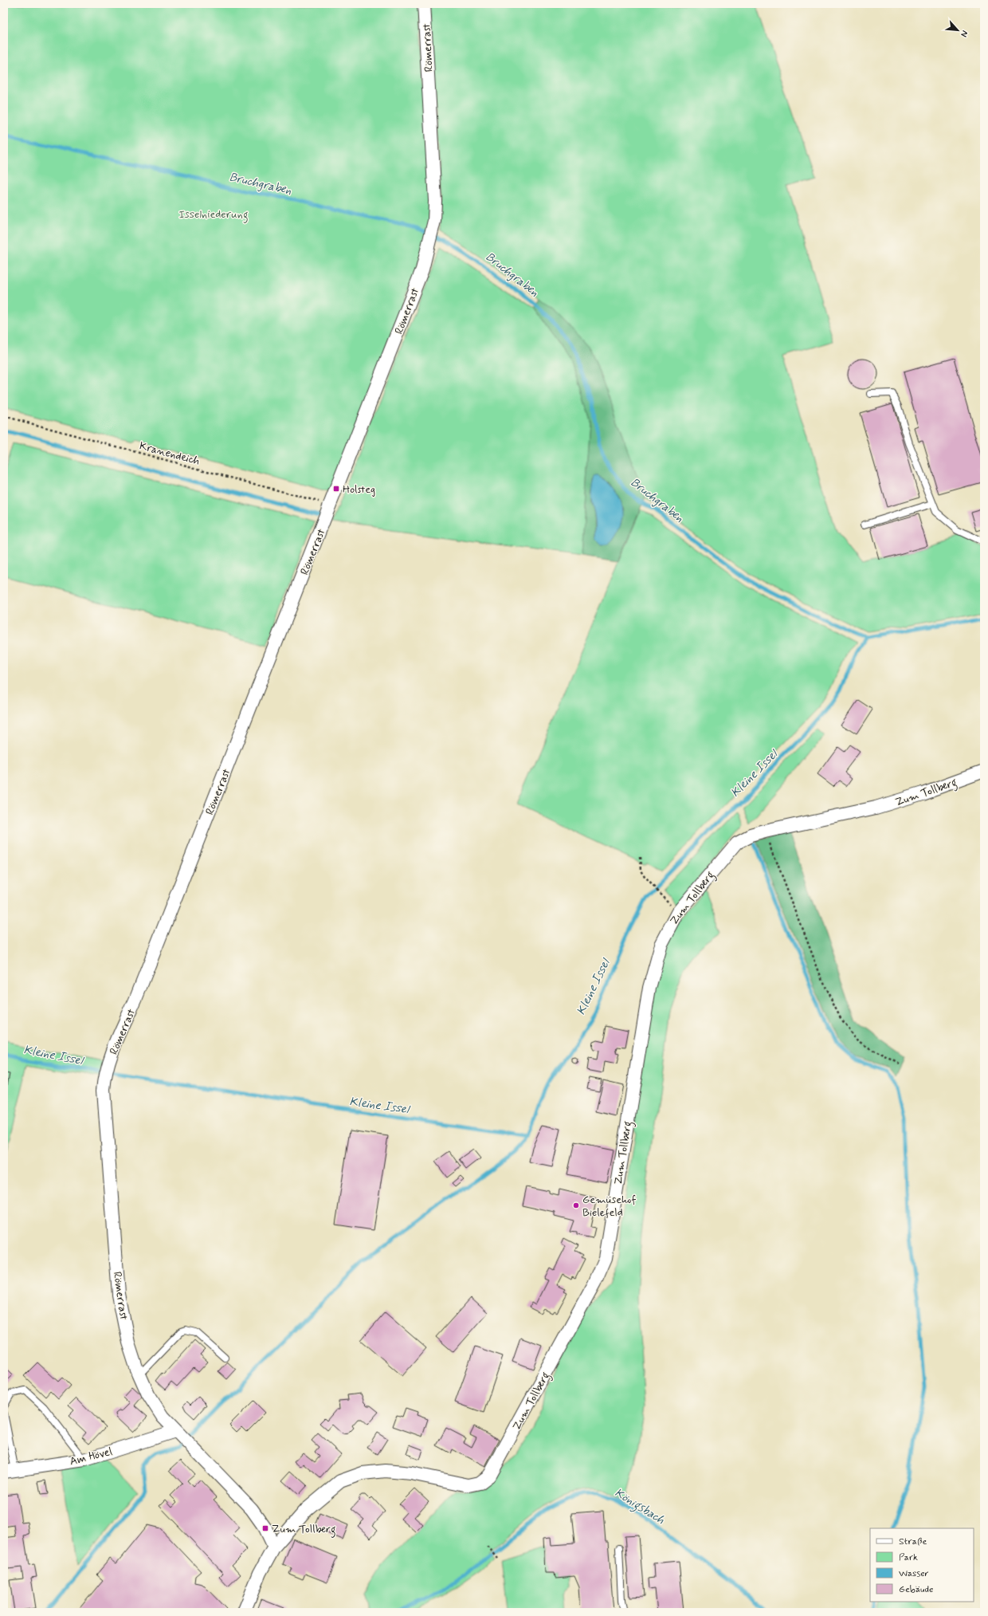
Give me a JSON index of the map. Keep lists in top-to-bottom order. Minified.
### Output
{"streets":{"street":["Römerrast","Zum Tollberg","Am Hövel"],"path":["Kranendeich"]},"crossings":[["Römerrast","Kranendeich"],["Römerrast","Zum Tollberg"],["Römerrast","Am Hövel"]],"water":["Bruchgraben","Kleine Issel","Königsbach"],"parks":["Isselniederung"],"places":{"transit":["Holsteg","Zum Tollberg"],"other":["Gemüsehof Bielefeld"]},"legend":["Straße","Park","Wasser","Gebäude"],"north":"bottom right"}
